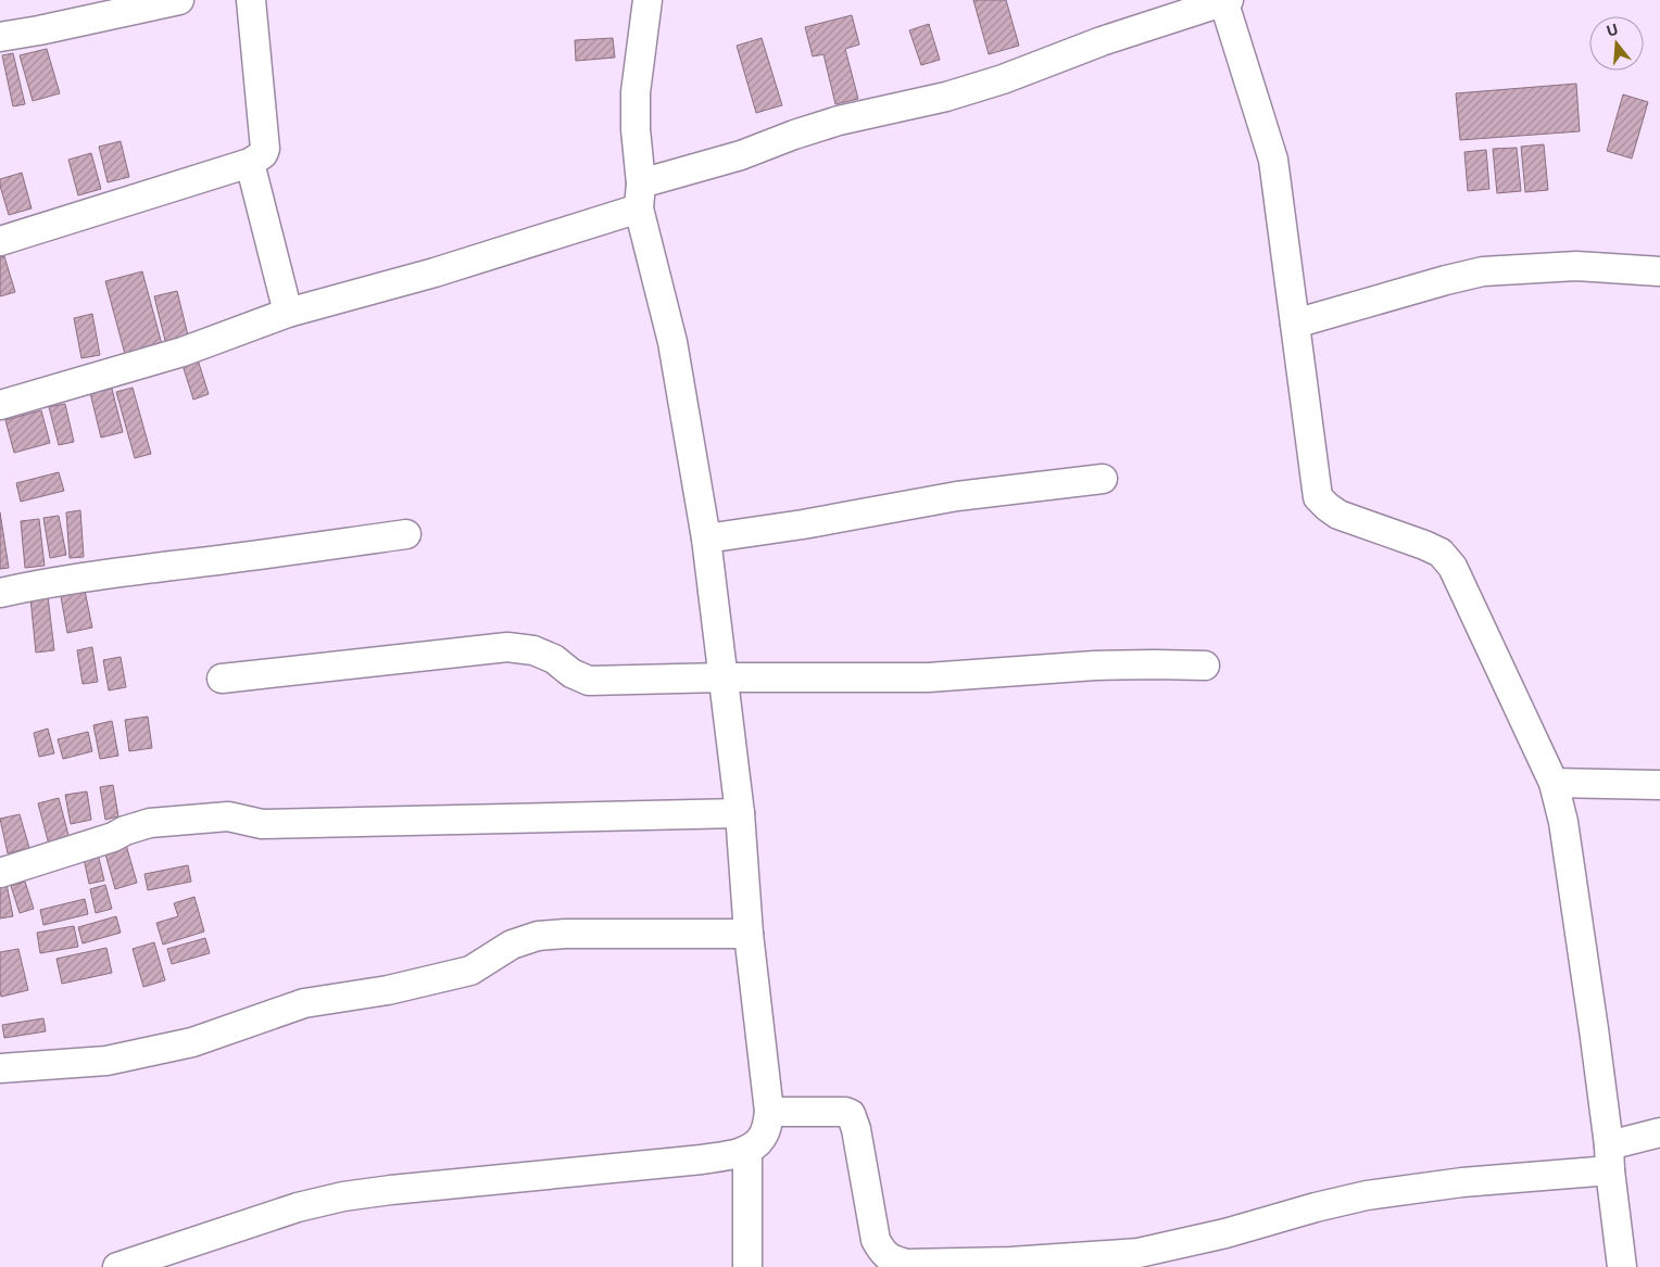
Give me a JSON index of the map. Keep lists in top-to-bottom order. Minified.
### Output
{"north":"top"}
